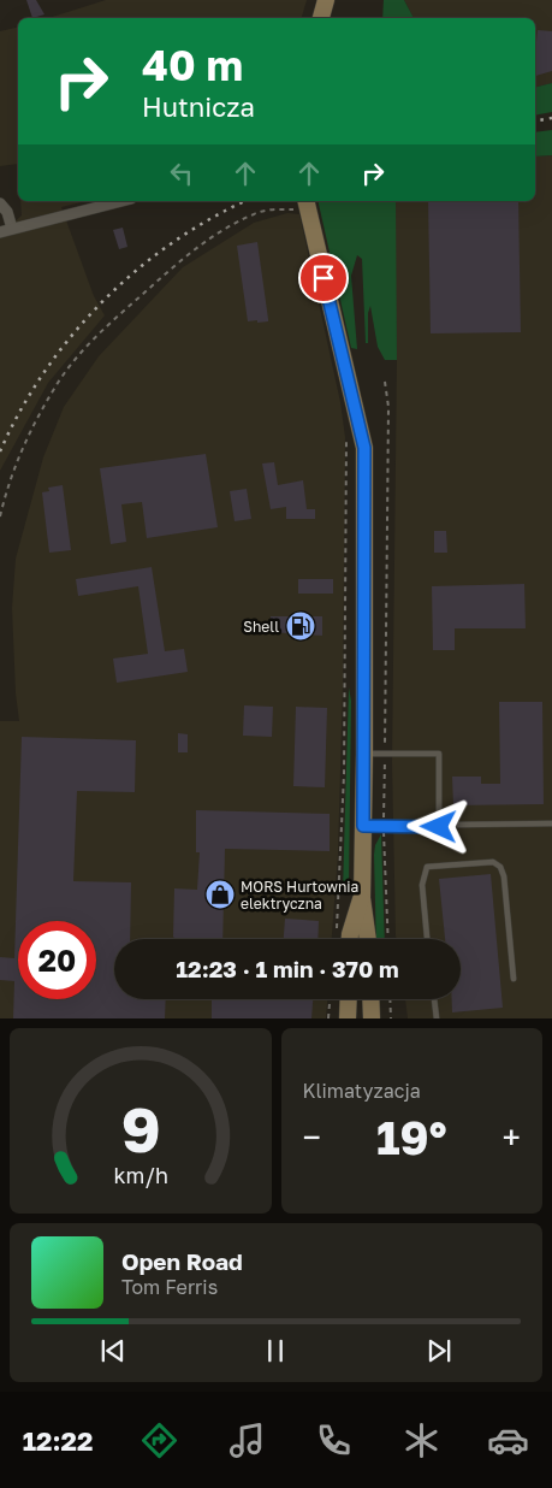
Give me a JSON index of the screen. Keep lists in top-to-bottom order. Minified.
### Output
{"places":{"fuel station":["Shell"],"shop":["MORS Hurtownia elektryczna"]},"page":{"turn":["40 m","Hutnicza"],"limit":"20","trip":"12:23 · 1 min · 370 m","tile":"Klimatyzacja","heat":["−","19°","+"],"song":["Open Road","Tom Ferris"],"tabs":"12:22","gauge":["9","km/h"]}}
